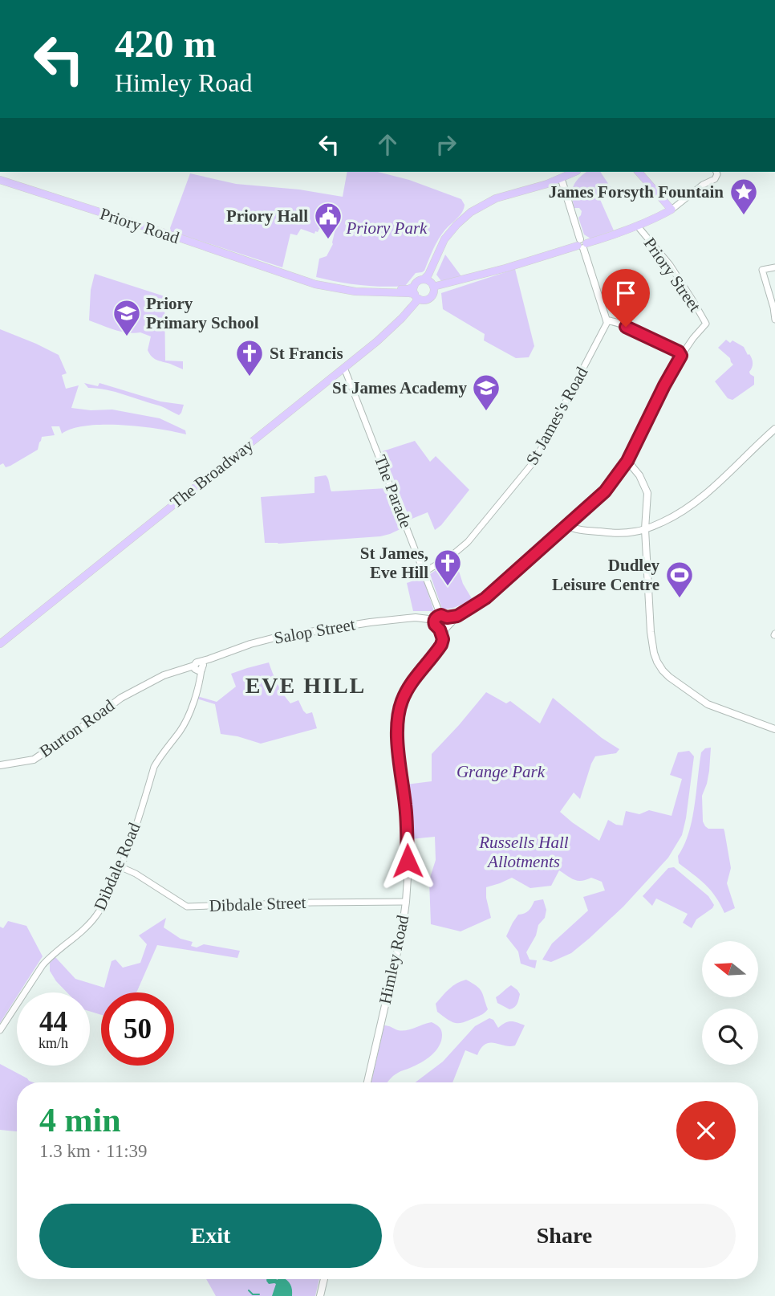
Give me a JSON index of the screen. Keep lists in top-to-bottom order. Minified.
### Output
{"streets":{"main road":["Priory Road","The Broadway","Salop Street","Burton Road","Himley Road"],"street":["Priory Street","St James's Road","The Parade","Dibdale Road","Dibdale Street"]},"crossings":[["Priory Road","The Broadway"],["St James's Road","The Parade"],["The Broadway","The Parade"],["The Parade","Salop Street"],["The Parade","Himley Road"],["Salop Street","Burton Road"],["Salop Street","Dibdale Road"],["Salop Street","Himley Road"],["Burton Road","Dibdale Road"],["Dibdale Road","Dibdale Street"],["Dibdale Street","Himley Road"]],"districts":["EVE HILL"],"parks":["Priory Park","Grange Park","Russells Hall Allotments"],"places":{"place":["James Forsyth Fountain"],"public building":["Priory Hall"],"school or university":["Priory Primary School","St James Academy"],"church":["St Francis","St James, Eve Hill"],"sports":["Dudley Leisure Centre"]},"north":"left","page":{"turn":["420 m","Himley Road"],"speed":"44 km/h","limit":"50","heading":["4 min","1.3 km · 11:39"],"buttons":["Exit","Share"]}}
